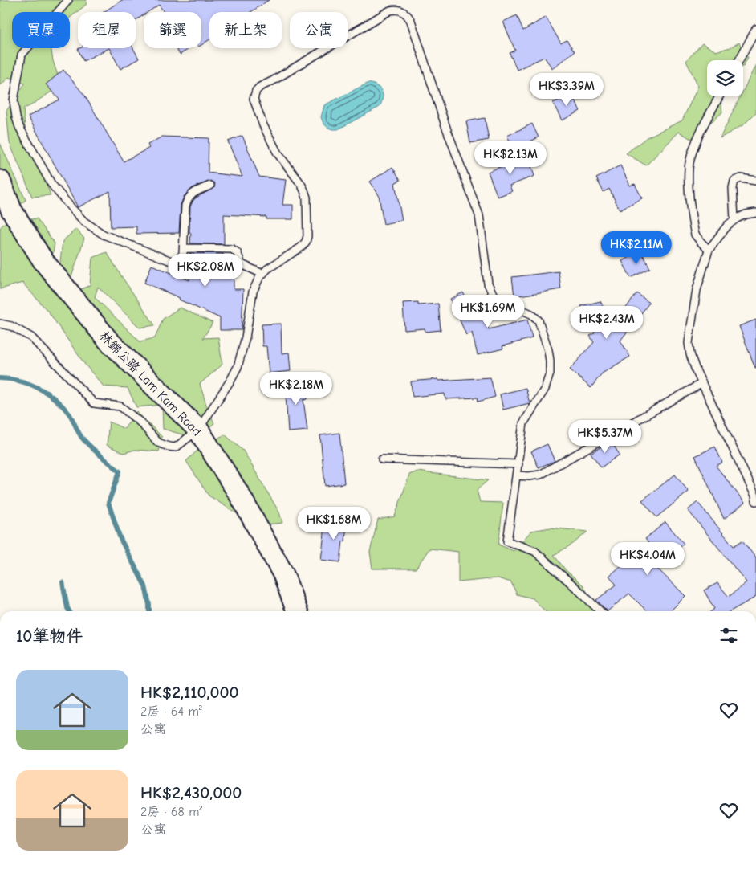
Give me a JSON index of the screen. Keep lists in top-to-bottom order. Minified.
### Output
{"streets":{"main road":["林錦公路 Lam Kam Road"]},"page":{"chip":["買屋","租屋","篩選","新上架","公寓"],"price":["HK$3.39M","HK$2.13M","HK$2.11M","HK$2.08M","HK$1.69M","HK$2.43M","HK$2.18M","HK$5.37M","HK$1.68M","HK$4.04M"],"heading":"10筆物件","list":[{"name":"HK$2,110,000","note":"2房 · 64 m² · 公寓"},{"name":"HK$2,430,000","note":"2房 · 68 m² · 公寓"}]}}
